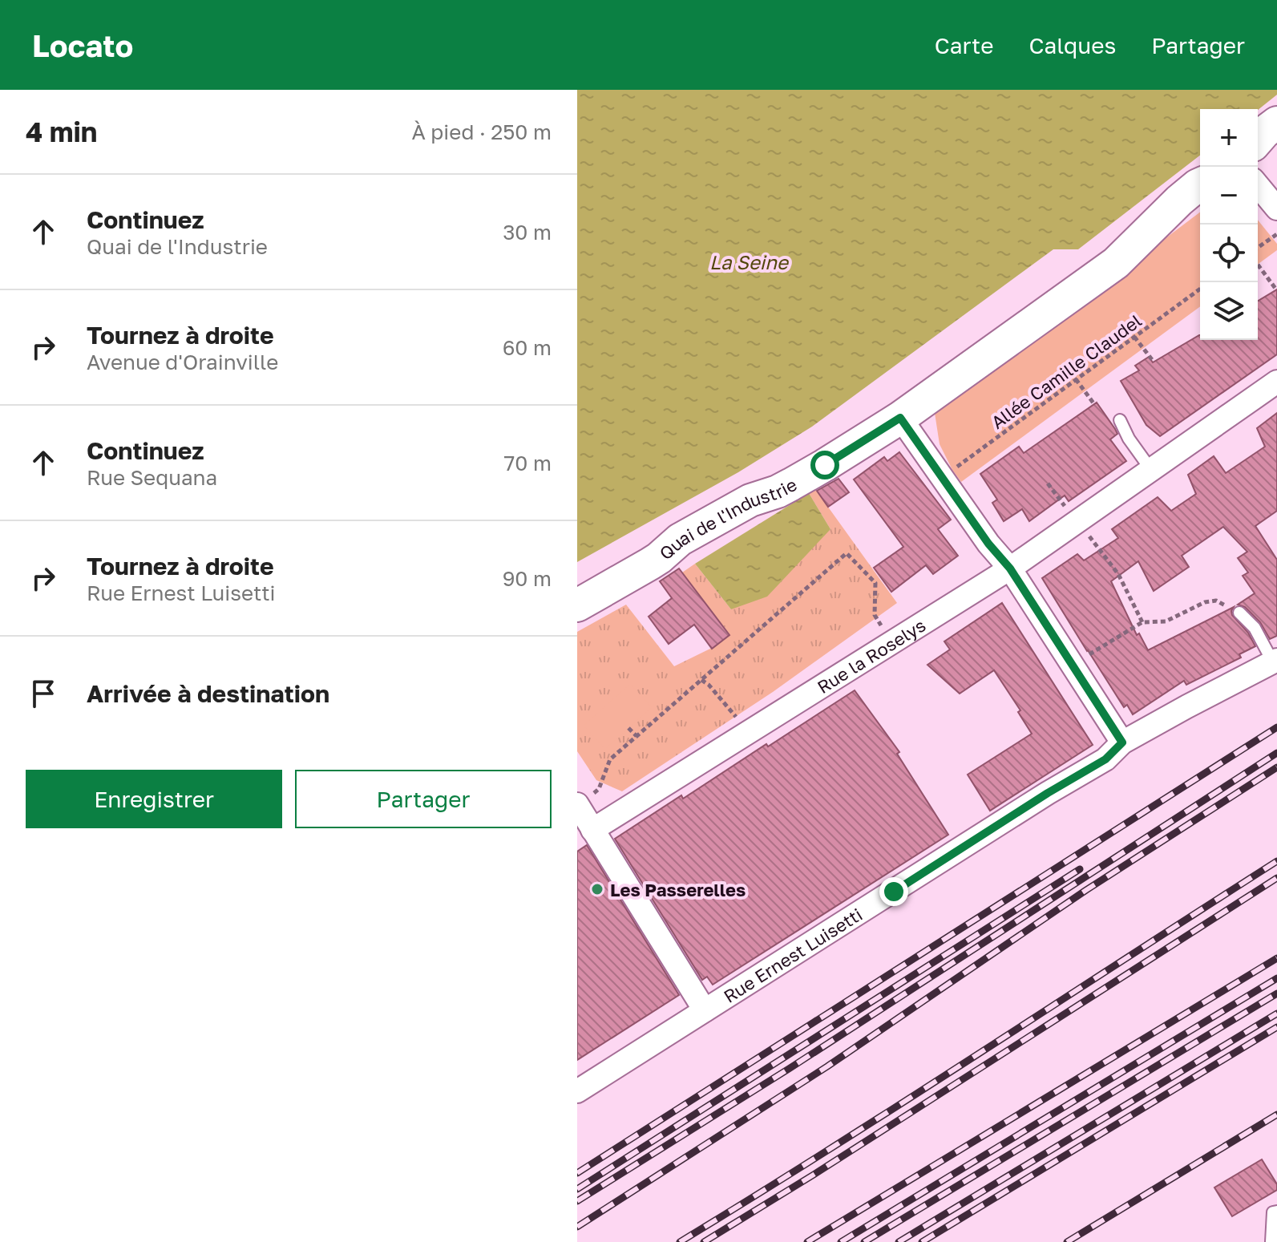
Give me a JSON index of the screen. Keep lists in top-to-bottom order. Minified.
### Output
{"streets":{"main road":["Quai de l'Industrie"],"street":["Rue la Roselys","Rue Ernest Luisetti"],"path":["Allée Camille Claudel"]},"water":["La Seine"],"places":["Les Passerelles"],"page":{"header":"Locato","nav":["Carte","Calques","Partager"],"heading":["4 min","À pied · 250 m"],"map_buttons":["+","−"],"list":[["Continuez","Quai de l'Industrie","30 m"],["Tournez à droite","Avenue d'Orainville","60 m"],["Continuez","Rue Sequana","70 m"],["Tournez à droite","Rue Ernest Luisetti","90 m"],"Arrivée à destination"],"buttons":["Enregistrer","Partager"]}}
